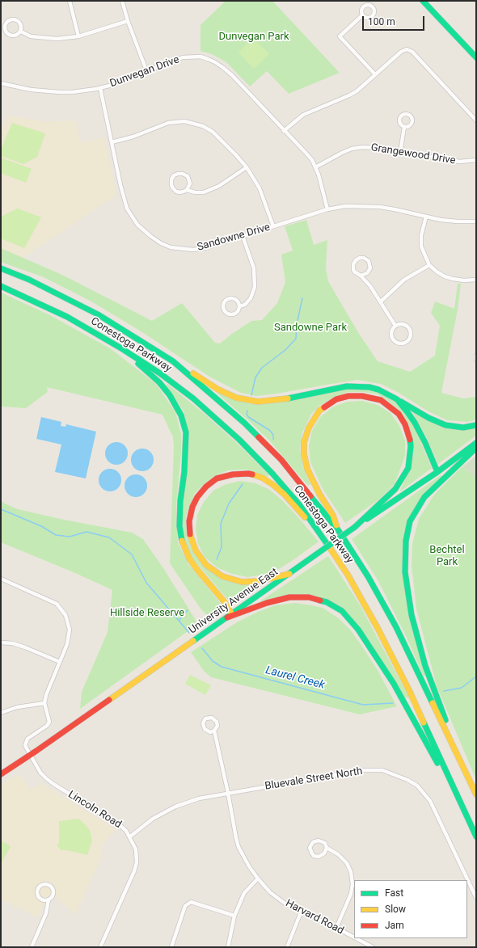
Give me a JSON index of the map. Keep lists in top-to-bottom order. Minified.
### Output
{"streets":{"main road":["Conestoga Parkway","University Avenue East"],"street":["Dunvegan Drive","Grangewood Drive","Sandowne Drive","Bluevale Street North","Lincoln Road","Harvard Road"]},"crossings":[["Dunvegan Drive","Grangewood Drive"],["Dunvegan Drive","Sandowne Drive"],["University Avenue East","Lincoln Road"],["Bluevale Street North","Lincoln Road"],["Bluevale Street North","Harvard Road"]],"water":["Laurel Creek"],"parks":["Dunvegan Park","Sandowne Park","Bechtel Park","Hillside Reserve"],"legend":["Fast","Slow","Jam"],"scale_bar":"100 m"}
